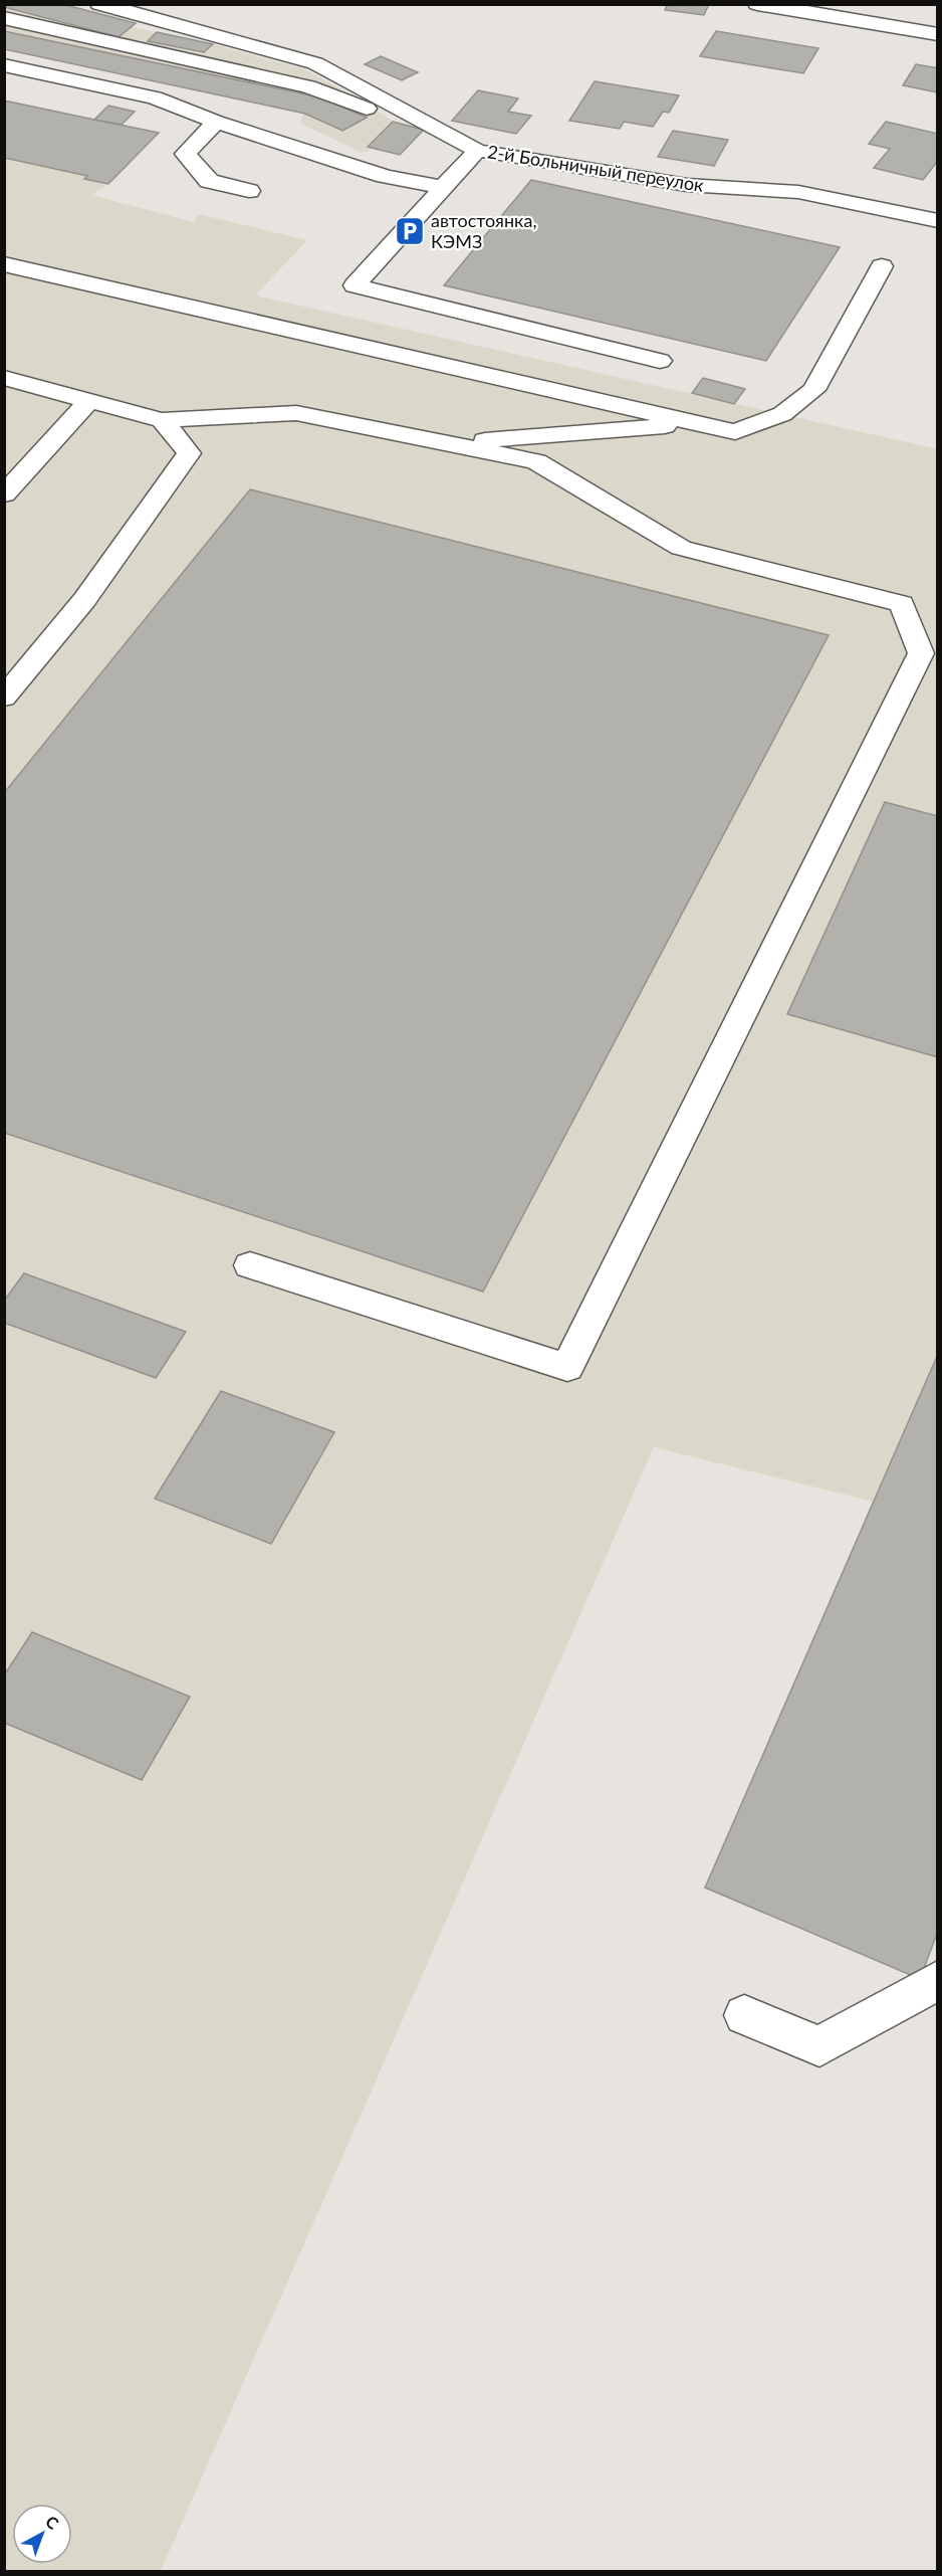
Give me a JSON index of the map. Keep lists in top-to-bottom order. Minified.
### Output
{"streets":{"street":["2-й Больничный переулок"]},"places":{"parking":["автостоянка, КЭМЗ"]},"north":"top right"}
